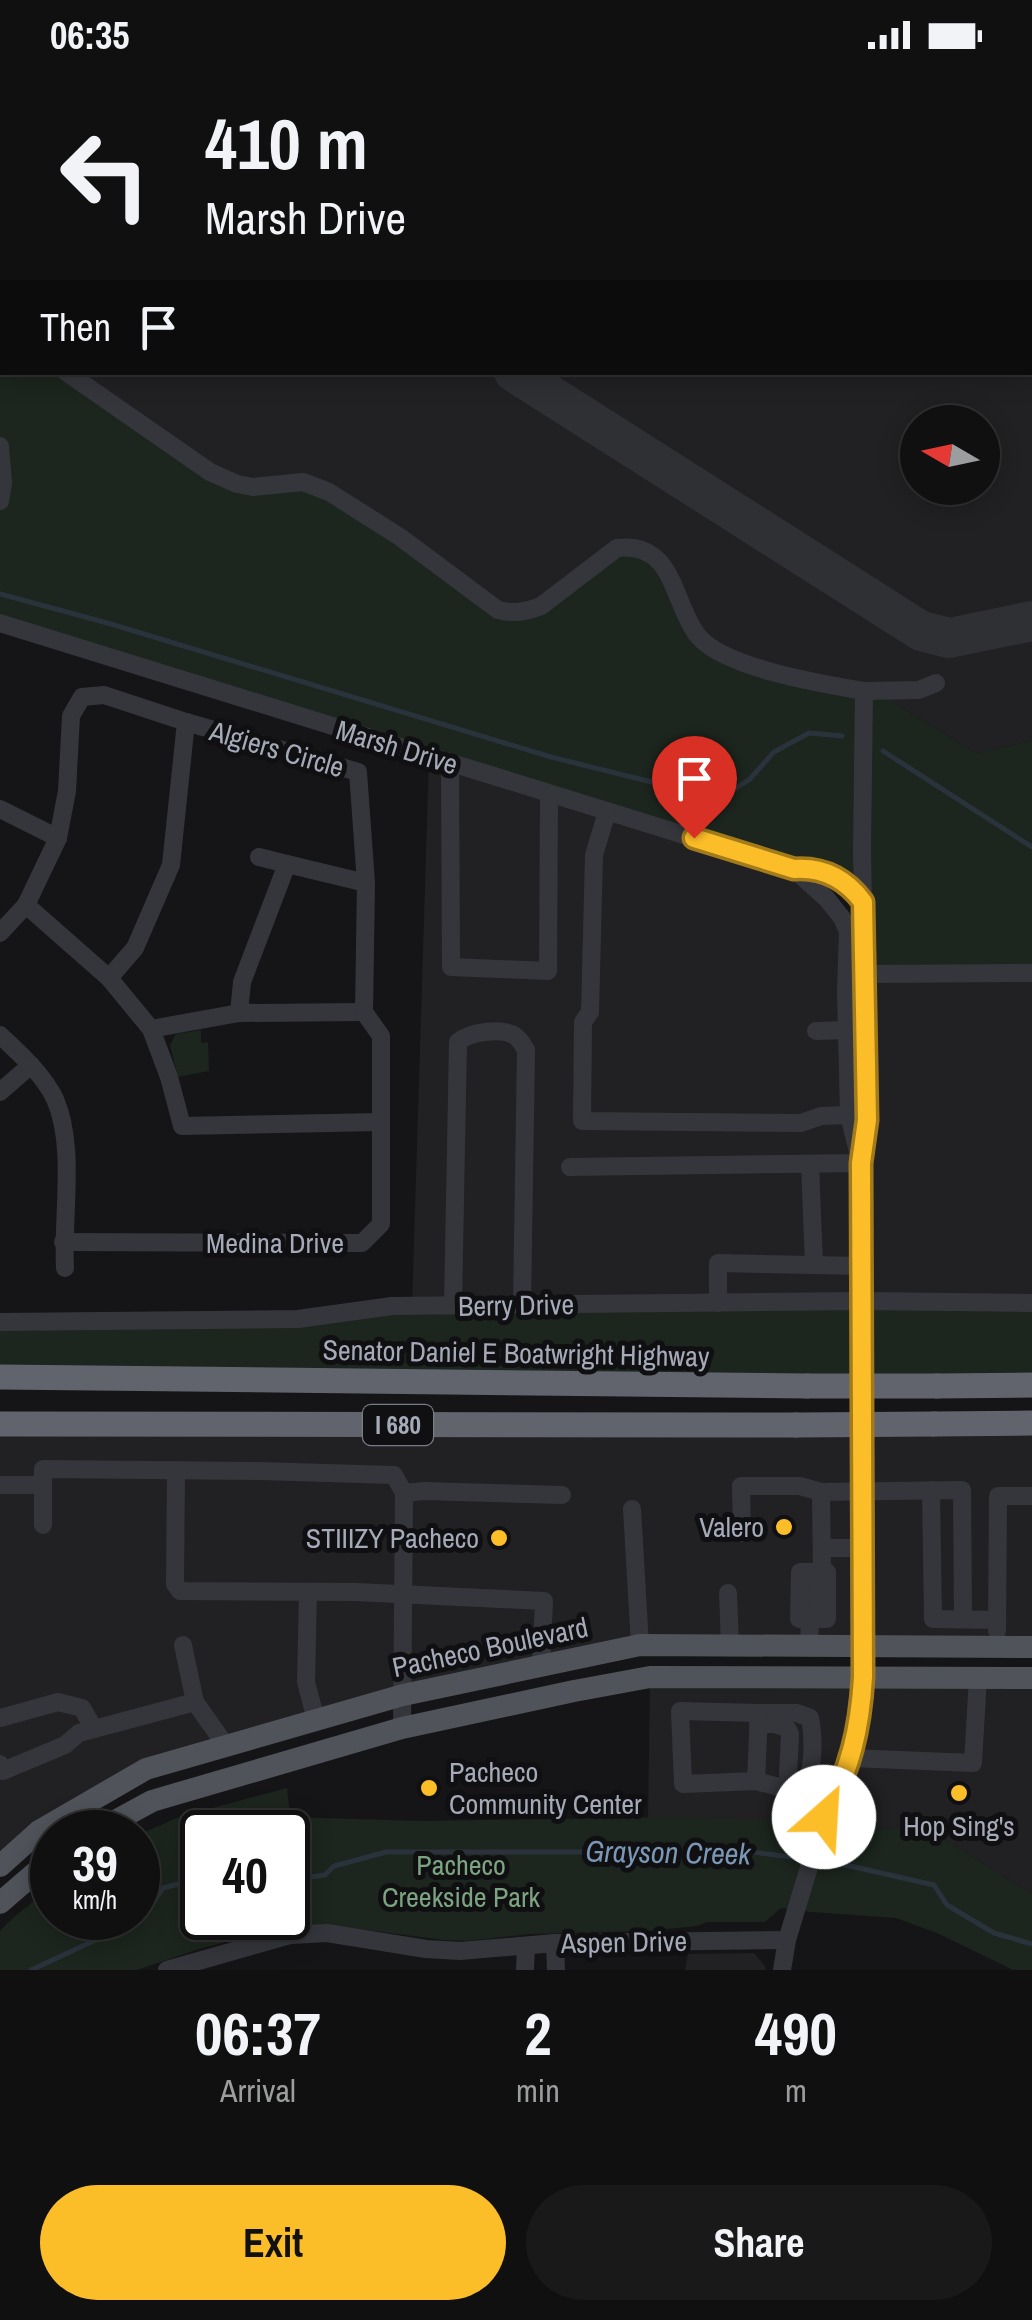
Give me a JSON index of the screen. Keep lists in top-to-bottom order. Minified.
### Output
{"streets":{"highway":["Senator Daniel E Boatwright Highway","I 680"],"main road":["Pacheco Boulevard"],"street":["Marsh Drive","Algiers Circle","Medina Drive","Berry Drive","Aspen Drive"]},"crossings":[["Algiers Circle","Medina Drive"]],"water":["Grayson Creek"],"parks":["Pacheco Creekside Park"],"places":["Valero","STIIIZY Pacheco","Pacheco Community Center","Hop Sing's"],"north":"left","page":{"status":"06:35","turn":["410 m","Marsh Drive"],"then":"Then","speed":"39 km/h","limit":"40","eta":["06:37","Arrival","2","min","490","m"],"buttons":["Exit","Share"]}}
